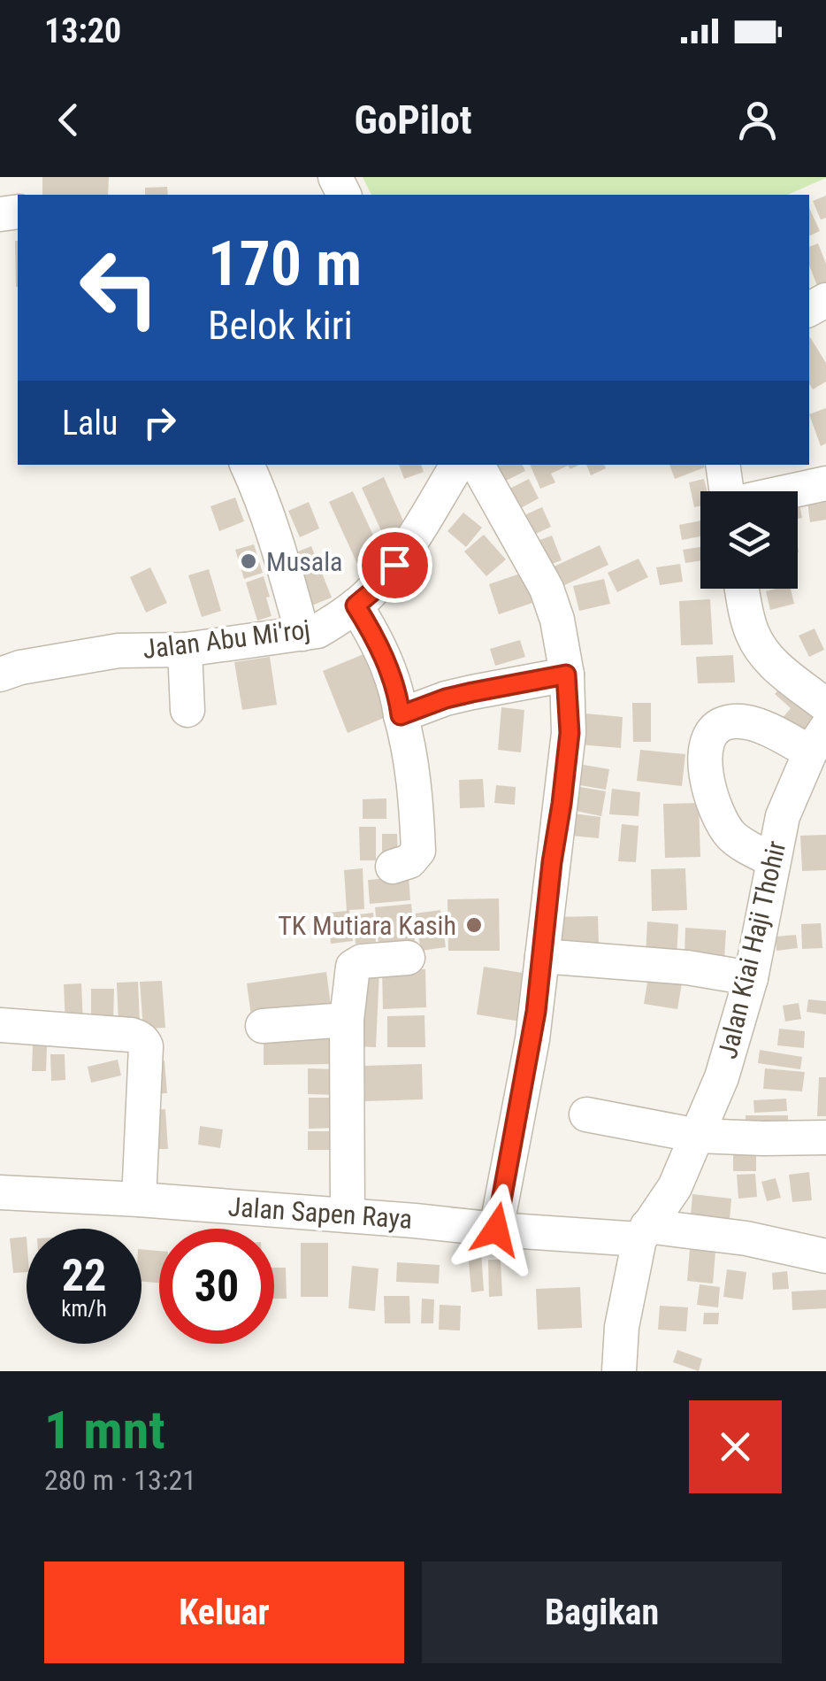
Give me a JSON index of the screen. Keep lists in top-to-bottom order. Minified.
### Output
{"streets":{"street":["Jalan Abu Mi'roj","Jalan Kiai Haji Thohir","Jalan Sapen Raya"]},"crossings":[["Jalan Kiai Haji Thohir","Jalan Sapen Raya"]],"places":["Musala","TK Mutiara Kasih"],"page":{"status":"13:20","header":"GoPilot","turn":["170 m","Belok kiri"],"then":"Lalu","speed":"22 km/h","limit":"30","heading":["1 mnt","280 m · 13:21"],"buttons":["Keluar","Bagikan"]}}
